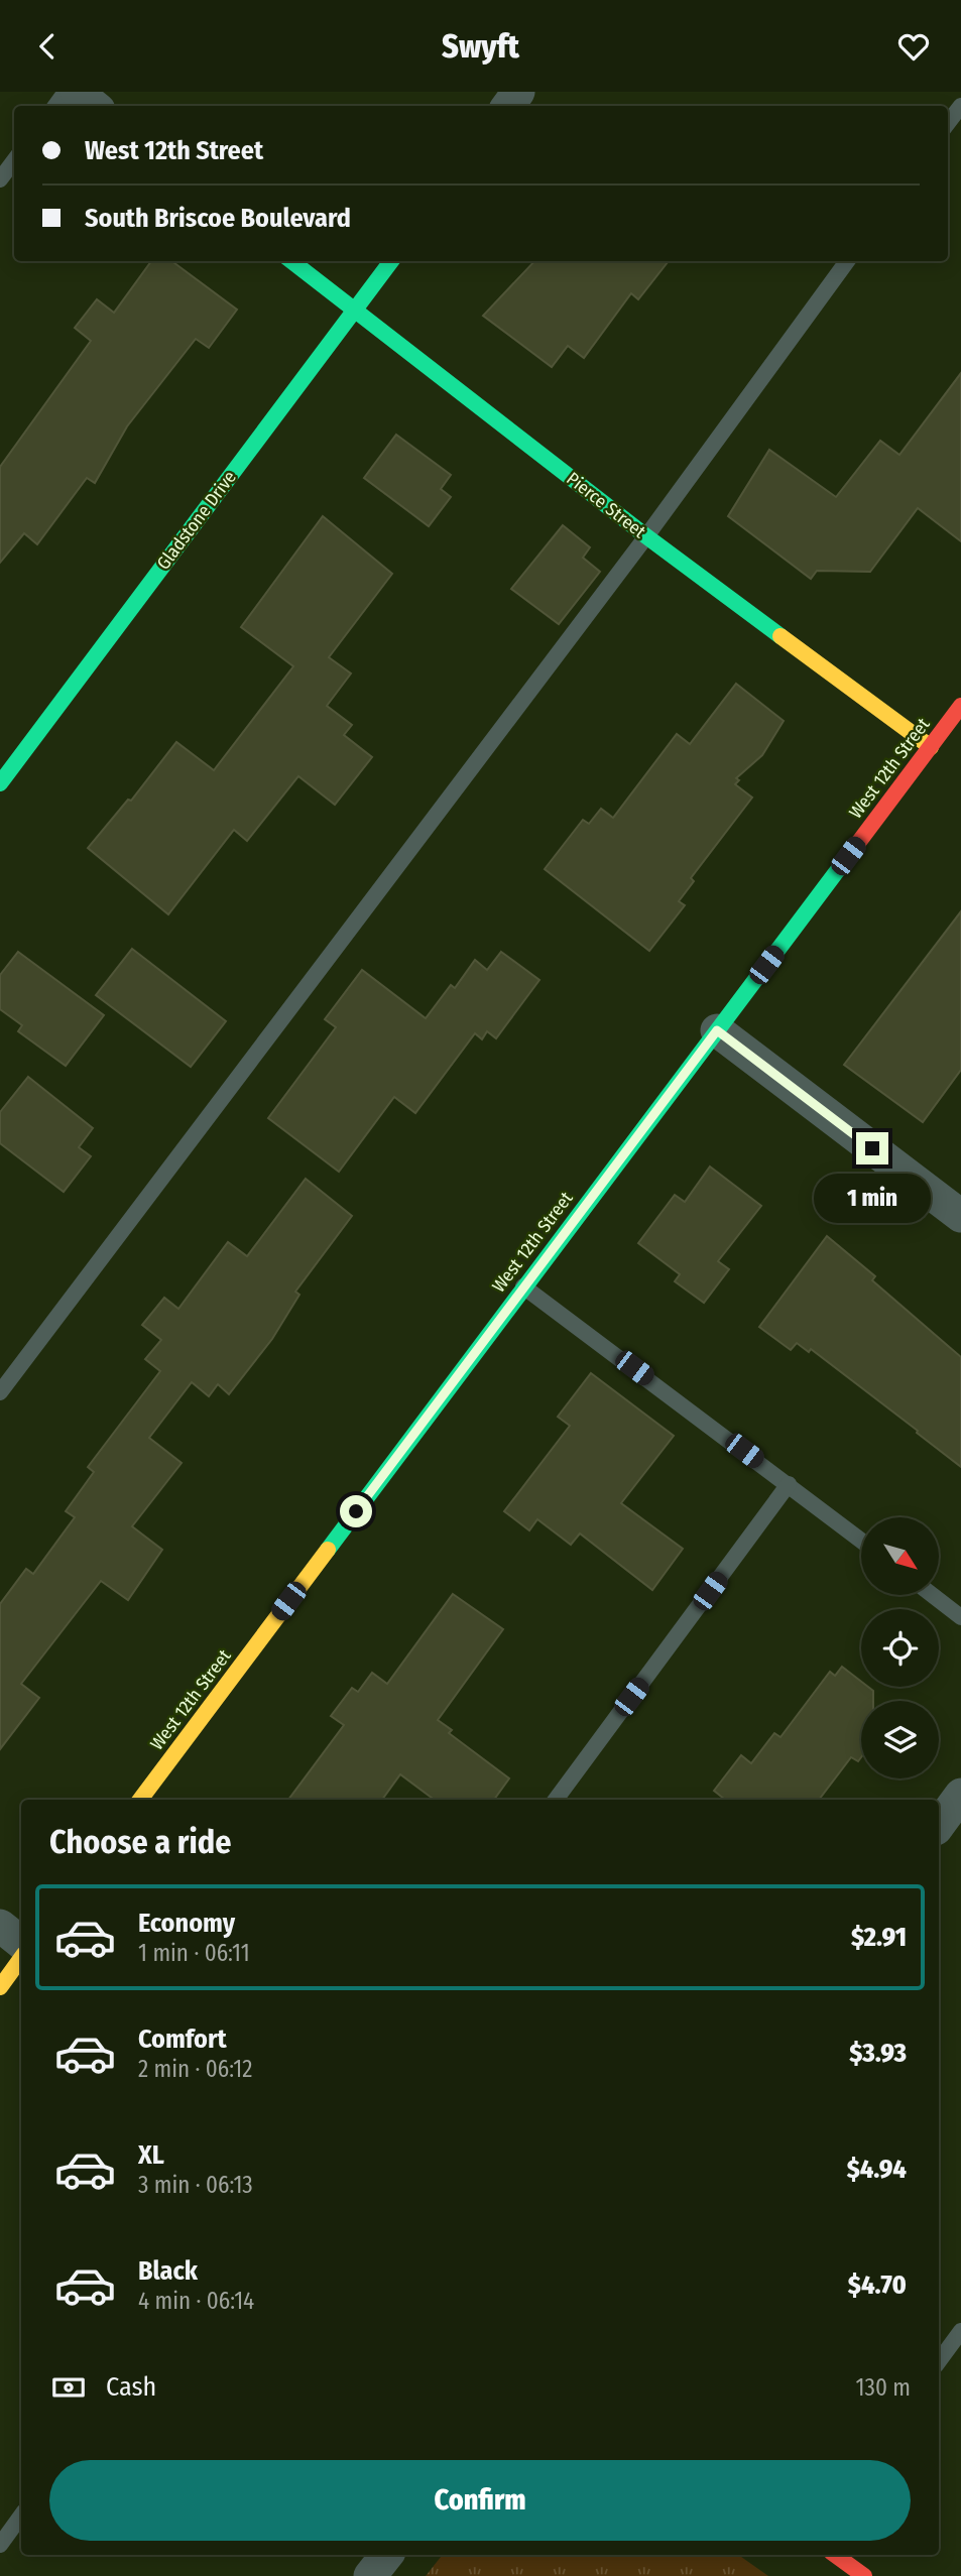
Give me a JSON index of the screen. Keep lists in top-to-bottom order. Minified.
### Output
{"streets":{"street":["Pierce Street","Gladstone Drive","West 12th Street"]},"crossings":[["Pierce Street","Gladstone Drive"],["Pierce Street","West 12th Street"]],"north":"bottom right","page":{"header":"Swyft","banner":["West 12th Street","South Briscoe Boulevard"],"bubble":"1 min","heading":"Choose a ride","list":[{"name":"Economy","note":"1 min · 06:11","value":"$2.91"},{"name":"Comfort","note":"2 min · 06:12","value":"$3.93"},{"name":"XL","note":"3 min · 06:13","value":"$4.94"},{"name":"Black","note":"4 min · 06:14","value":"$4.70"}],"pay":["Cash","130 m"],"buttons":"Confirm"}}
